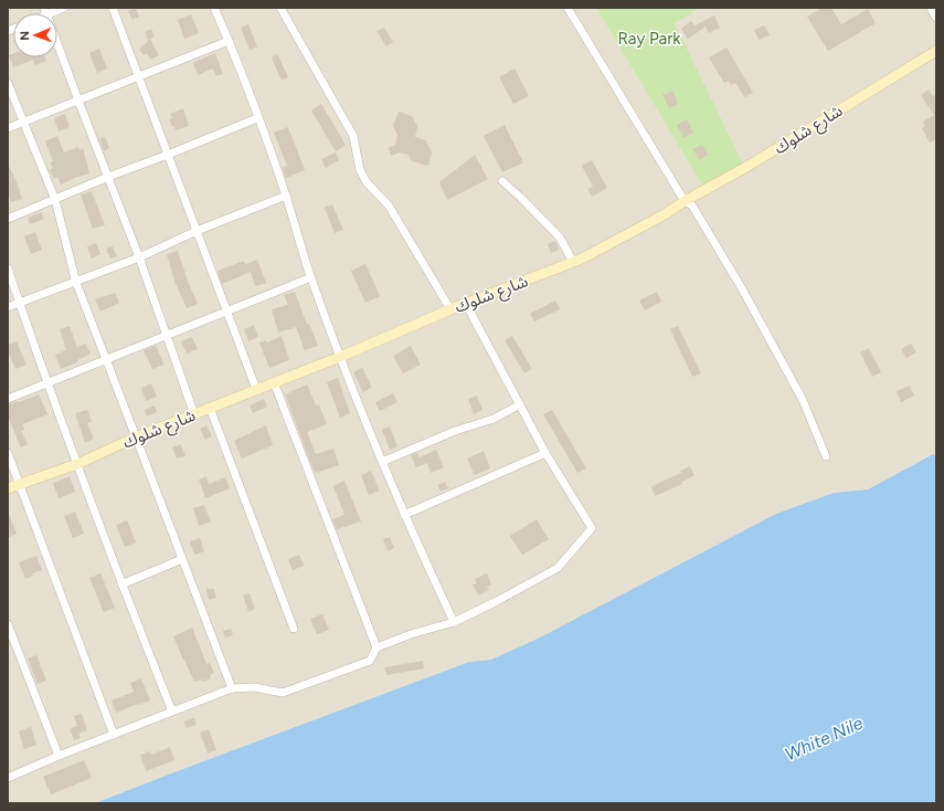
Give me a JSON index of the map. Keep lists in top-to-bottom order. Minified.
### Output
{"streets":{"street":["شارع شلوك"]},"water":["White Nile"],"parks":["Ray Park"],"north":"left"}
